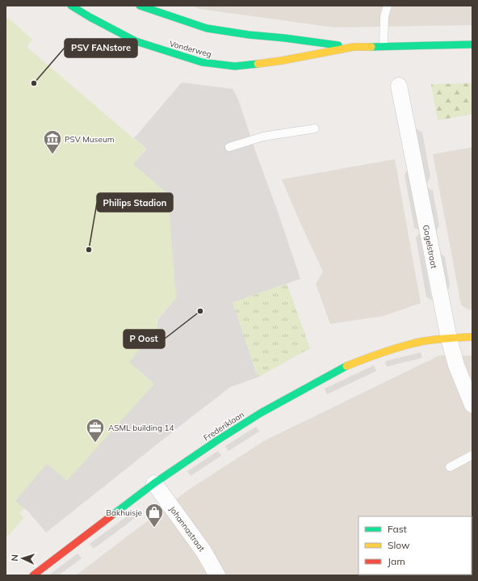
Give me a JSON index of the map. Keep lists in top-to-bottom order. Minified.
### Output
{"streets":{"main road":["Vonderweg","Frederiklaan"],"street":["Gagelstraat","Johannastraat"]},"crossings":[["Gagelstraat","Frederiklaan"],["Frederiklaan","Johannastraat"]],"places":{"other":["PSV FANstore","Philips Stadion","P Oost"],"museum":["PSV Museum"],"office":["ASML building 14"],"shop":["Bakhuisje"]},"legend":["Fast","Slow","Jam"],"north":"left"}
